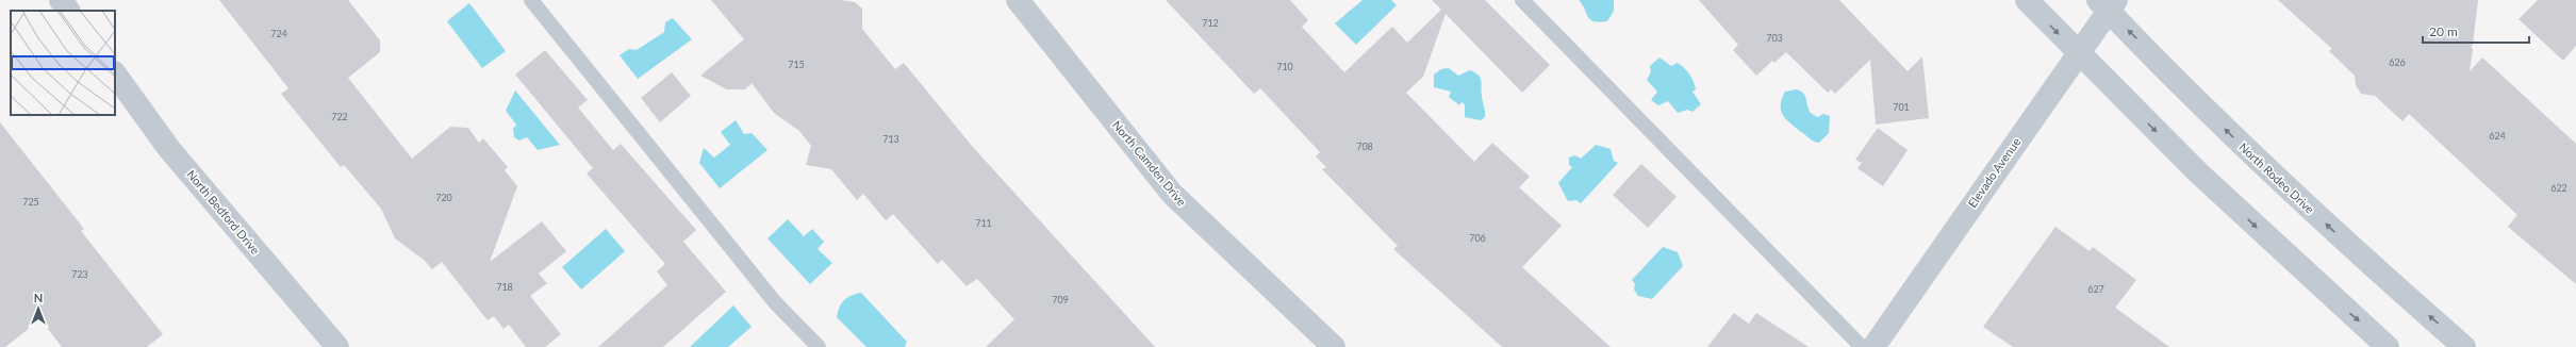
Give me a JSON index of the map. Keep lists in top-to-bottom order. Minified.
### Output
{"streets":{"street":["North Camden Drive","Elevado Avenue","North Rodeo Drive","North Bedford Drive"]},"crossings":[["Elevado Avenue","North Rodeo Drive"]],"house_numbers":["712","724","703","626","715","710","701","722","624","713","708","622","720","725","711","706","723","718","627","709"],"scale_bar":"20 m","north":"top"}
